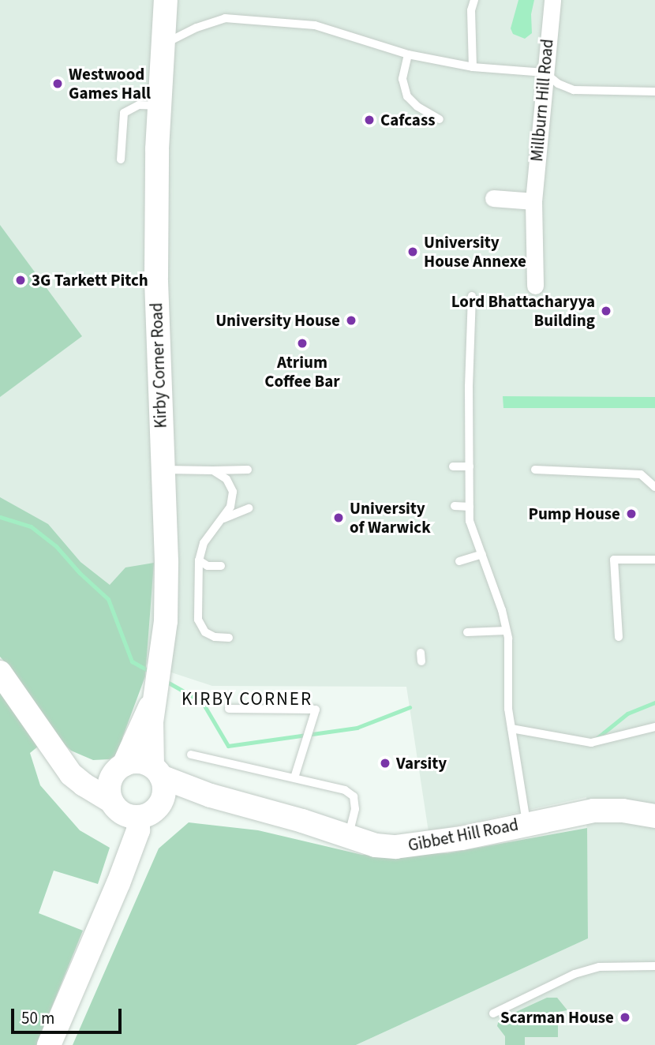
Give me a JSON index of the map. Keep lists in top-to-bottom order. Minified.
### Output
{"streets":{"street":["Millburn Hill Road","Kirby Corner Road","Gibbet Hill Road"]},"crossings":[["Kirby Corner Road","Gibbet Hill Road"]],"districts":["KIRBY CORNER"],"places":["Westwood Games Hall","Cafcass","University House Annexe","3G Tarkett Pitch","Lord Bhattacharyya Building","University House","Atrium Coffee Bar","Pump House","University of Warwick","Varsity","Scarman House"],"scale_bar":"50 m"}
